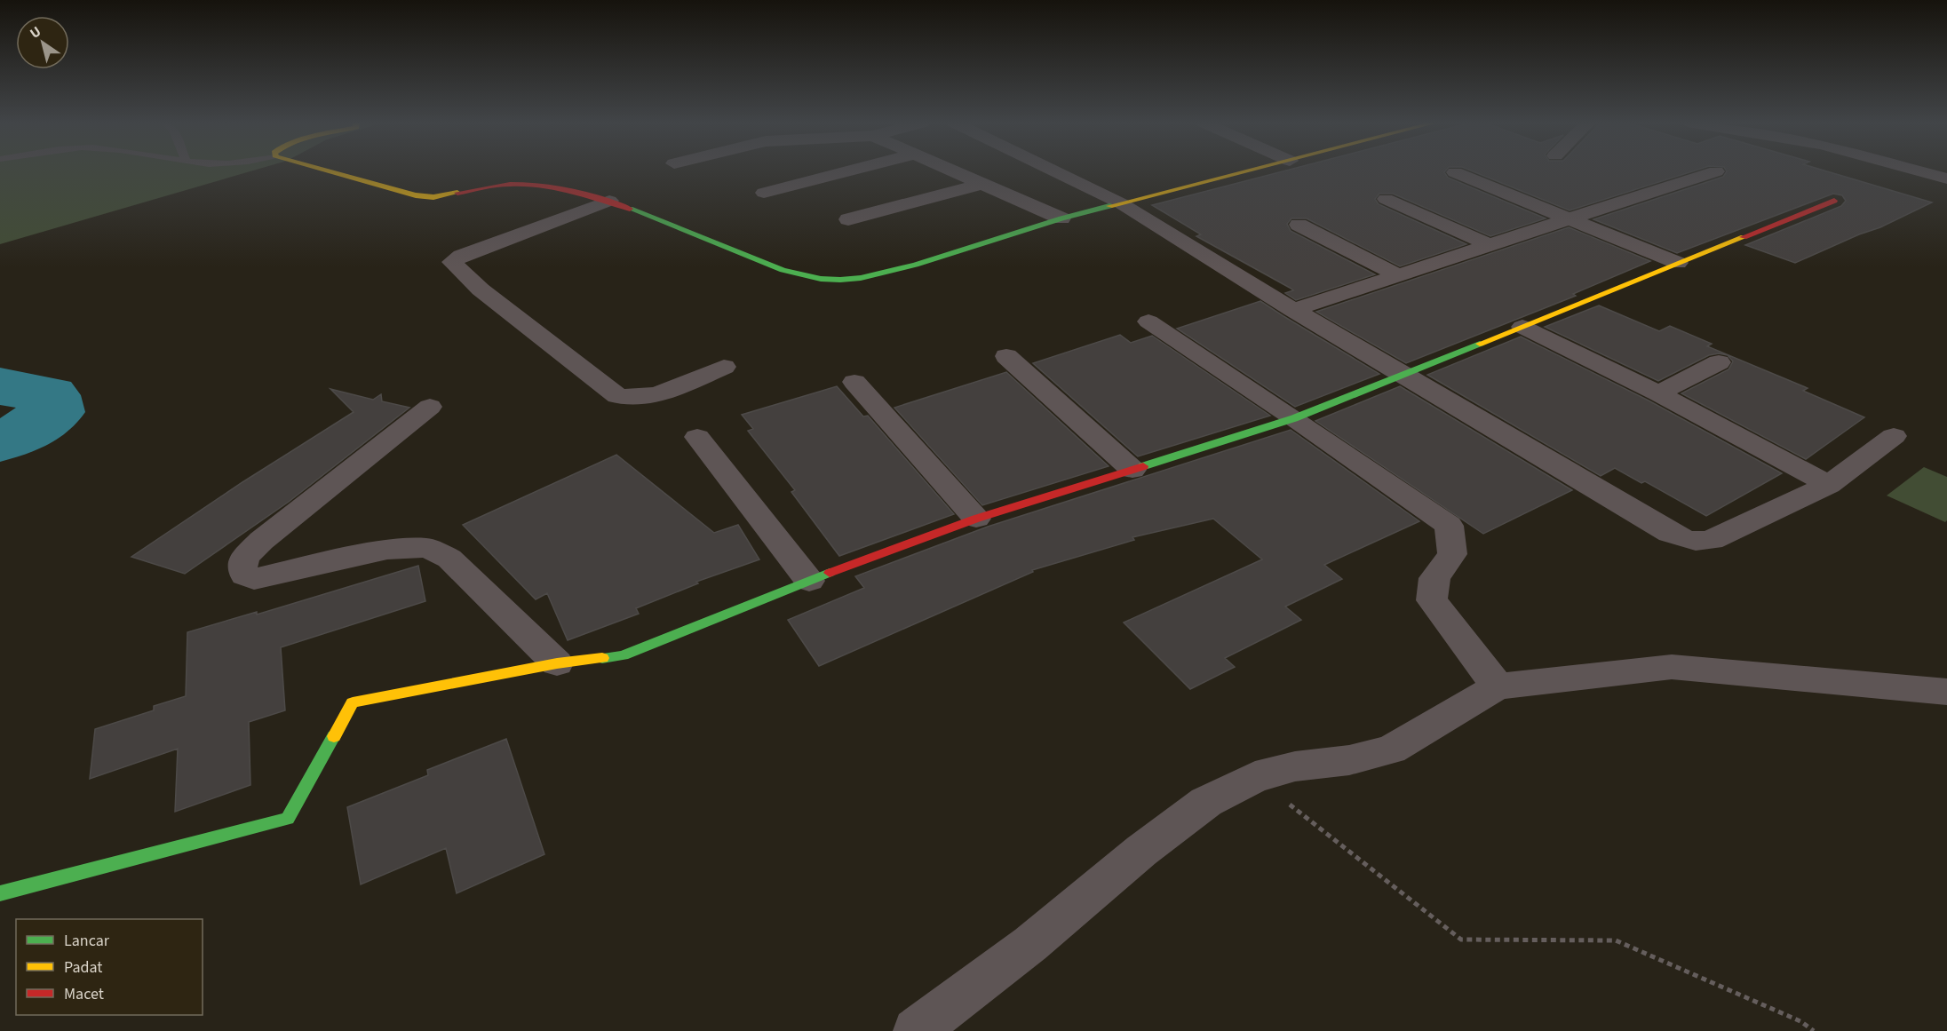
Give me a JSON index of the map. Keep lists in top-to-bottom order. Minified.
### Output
{"legend":["Lancar","Padat","Macet"],"north":"top left"}
